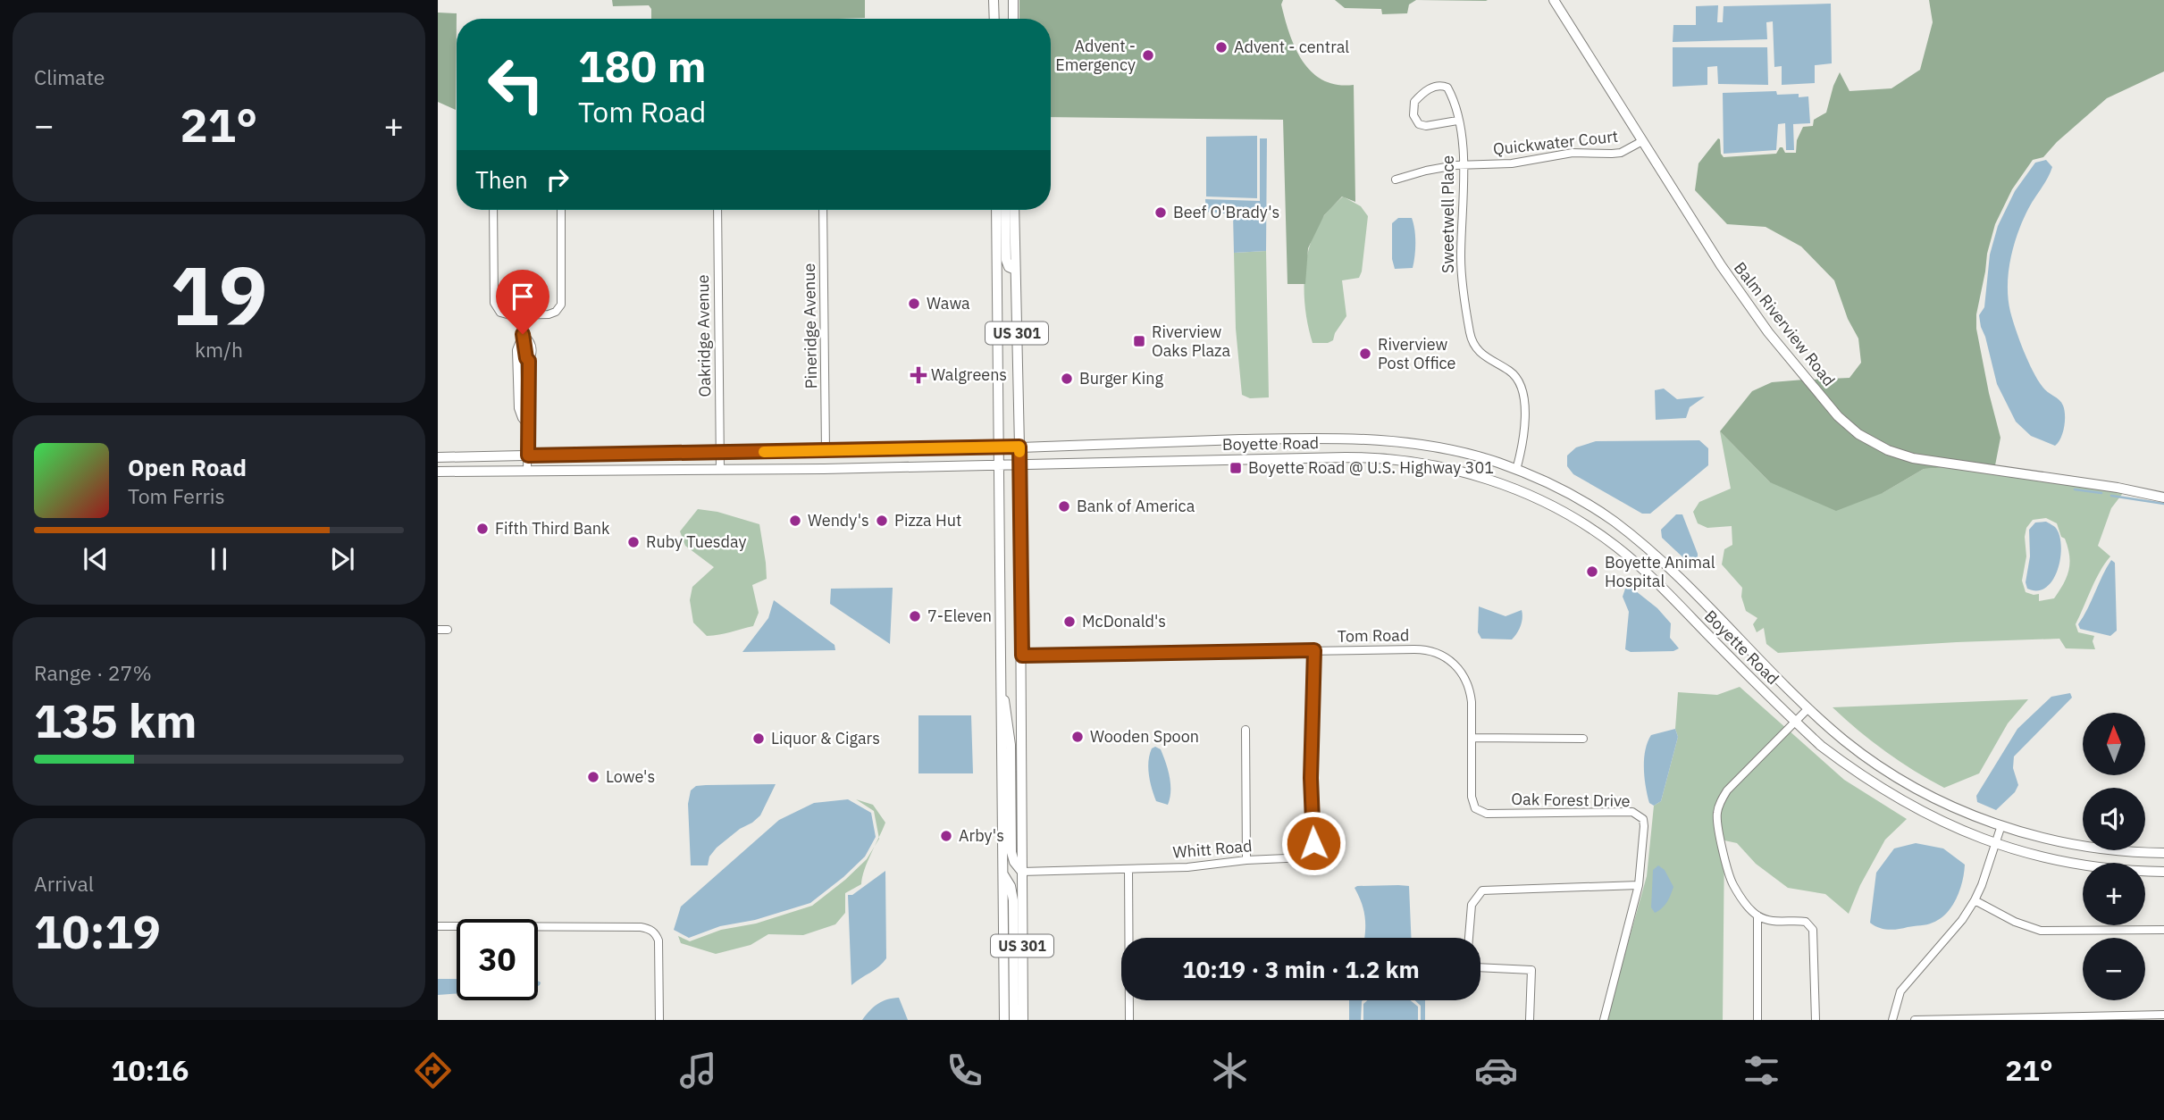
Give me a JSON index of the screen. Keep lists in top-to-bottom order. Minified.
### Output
{"streets":{"main road":["Balm Riverview Road","US 301","Boyette Road"],"street":["Quickwater Court","Sweetwell Place","Pineridge Avenue","Oakridge Avenue","Tom Road","Oak Forest Drive","Whitt Road"]},"crossings":[["Quickwater Court","Sweetwell Place"],["Quickwater Court","Balm Riverview Road"],["Sweetwell Place","Boyette Road"],["Pineridge Avenue","Boyette Road"],["US 301","Boyette Road"],["US 301","Tom Road"],["US 301","Whitt Road"],["Oakridge Avenue","Boyette Road"],["Tom Road","Oak Forest Drive"],["Tom Road","Whitt Road"]],"places":{"other":["Advent - central","Advent - Emergency","Beef O'Brady's","Wawa","Riverview Post Office","Burger King","Bank of America","Wendy's","Pizza Hut","Fifth Third Bank","Ruby Tuesday","Boyette Animal Hospital","7-Eleven","McDonald's","Wooden Spoon","Liquor & Cigars","Lowe's","Arby's"],"transit":["Riverview Oaks Plaza","Boyette Road @ U.S. Highway 301"],"health":["Walgreens"]},"north":"top","page":{"tile":["Climate",["19","km/h"],["Range · 27%","135 km"],["Arrival","10:19"]],"turn":["180 m","Tom Road"],"heat":["−","21°","+"],"then":"Then","song":["Open Road","Tom Ferris"],"map_buttons":["+","−"],"limit":"30","trip":"10:19 · 3 min · 1.2 km","tabs":["10:16","21°"]}}
